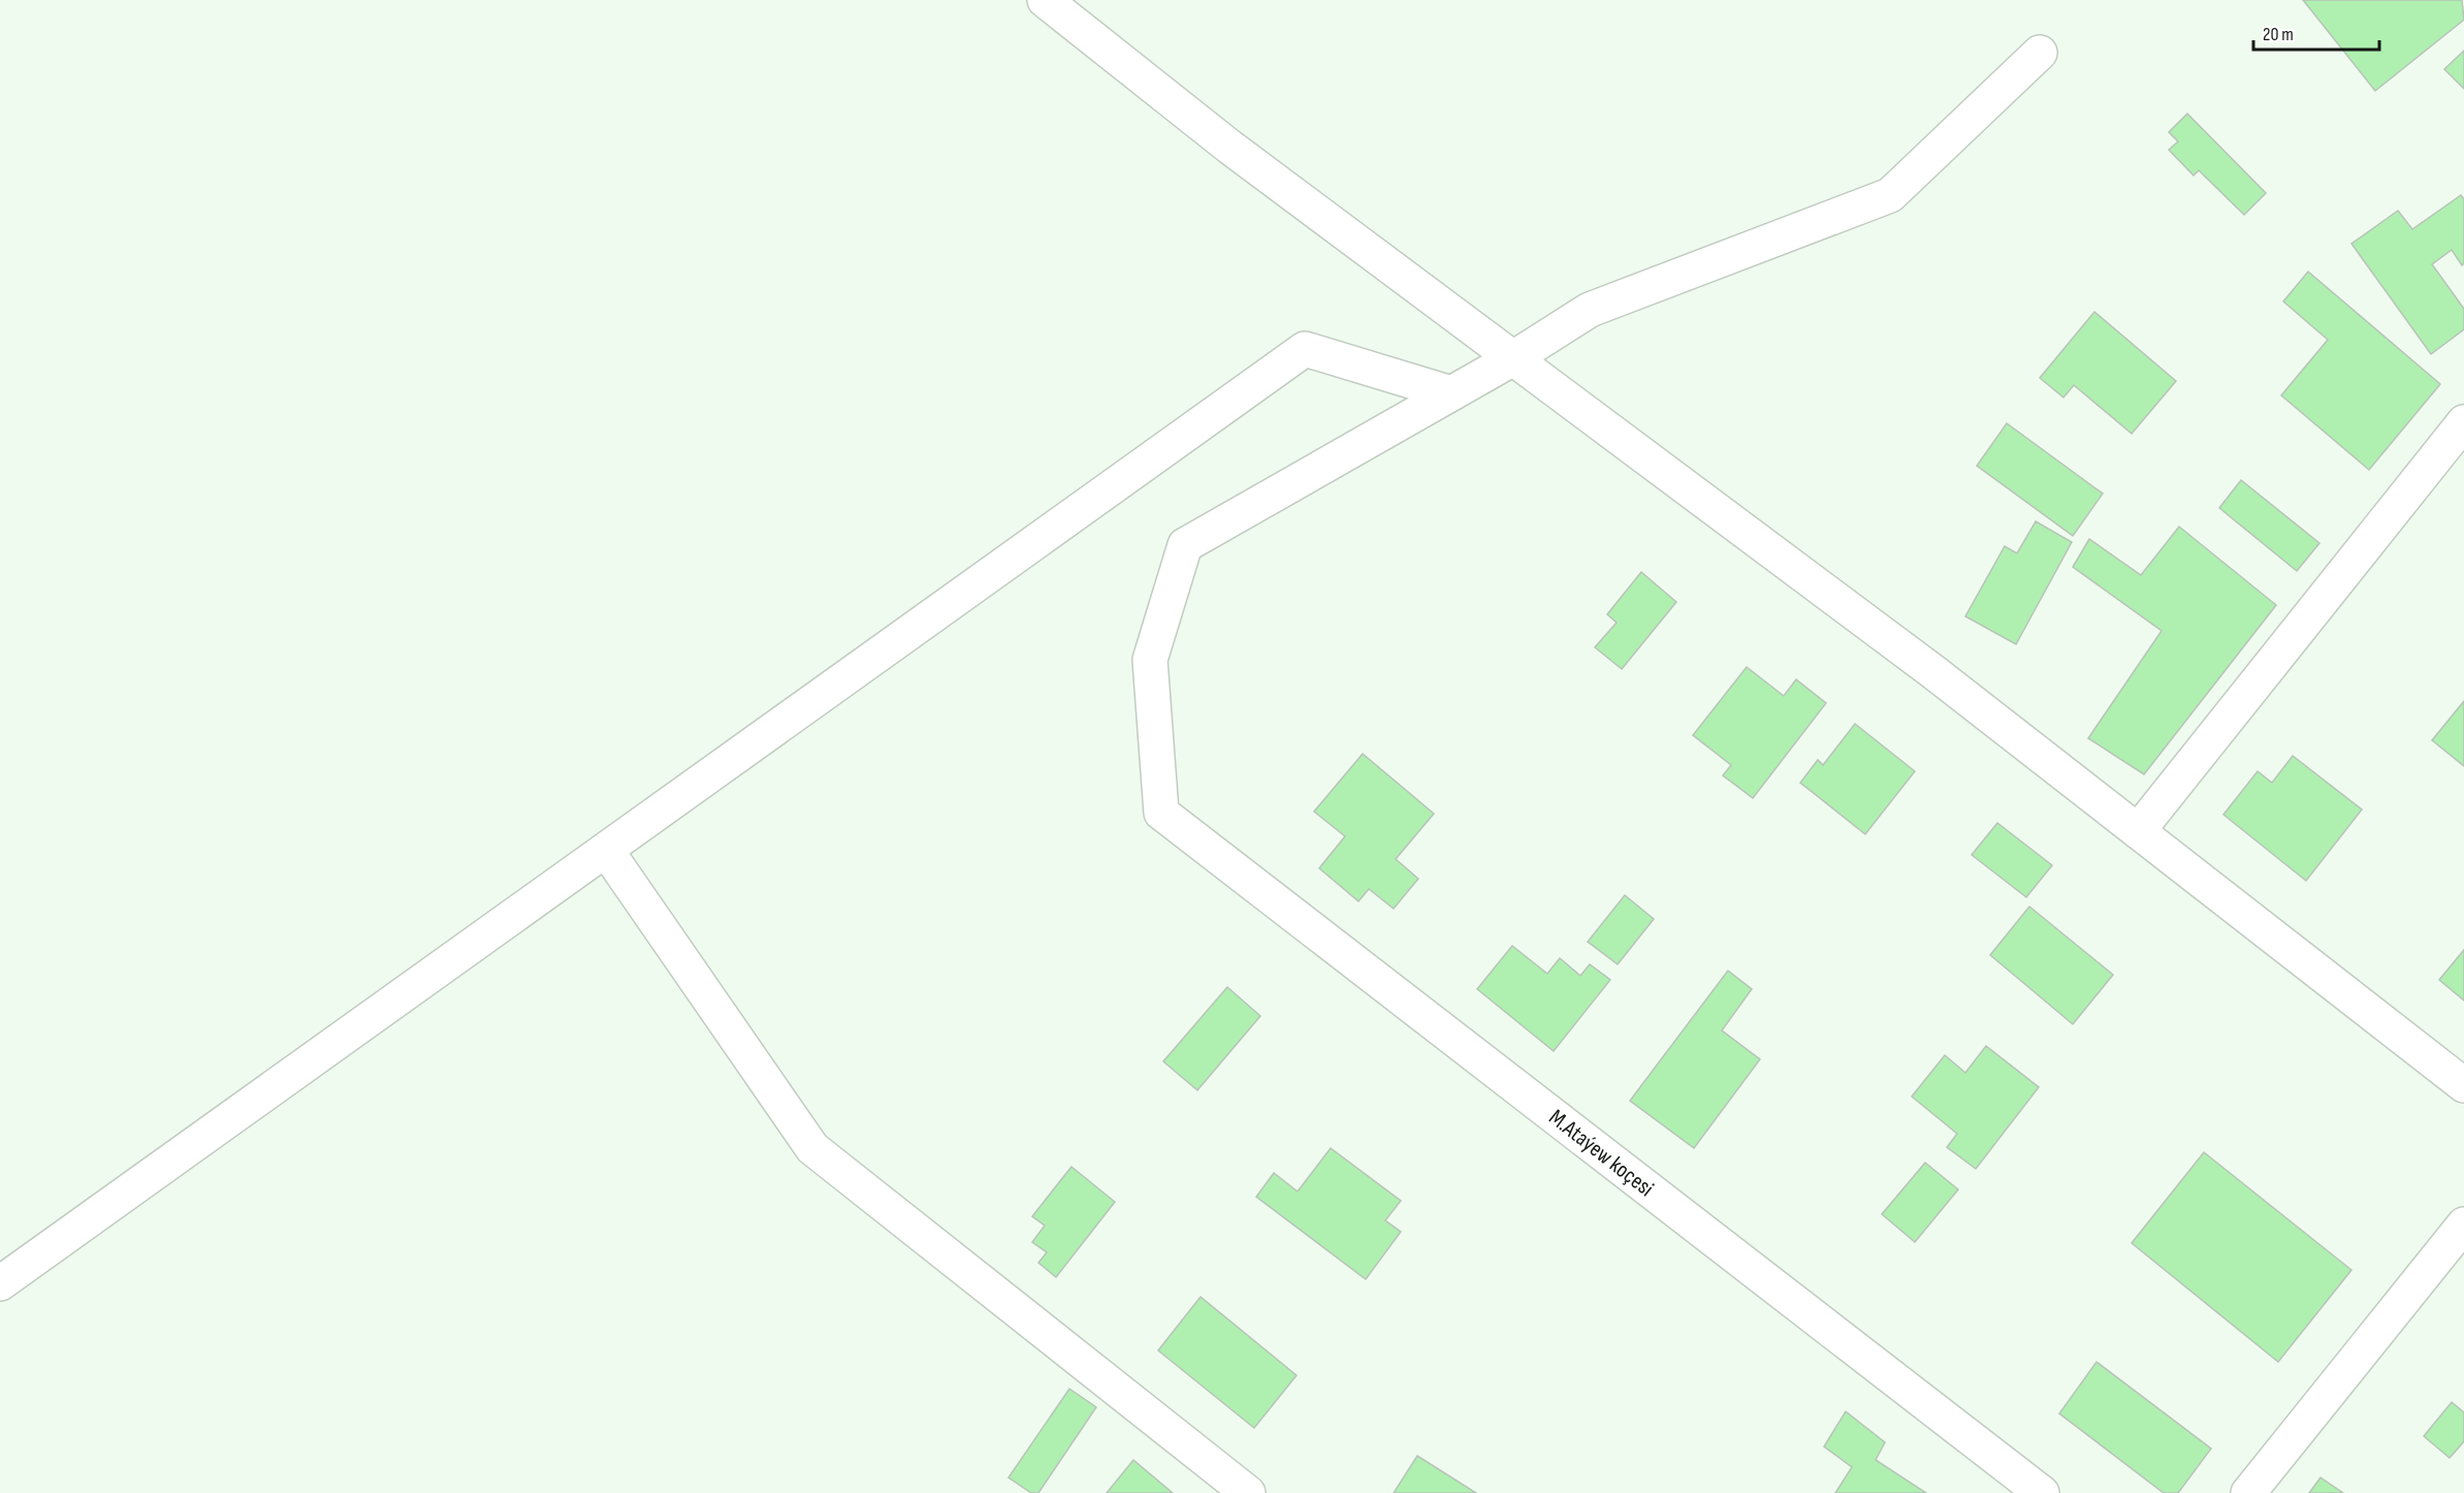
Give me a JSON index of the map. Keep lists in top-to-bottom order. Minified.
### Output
{"streets":{"street":["M.Ataýew koçesi"]},"scale_bar":"20 m"}
